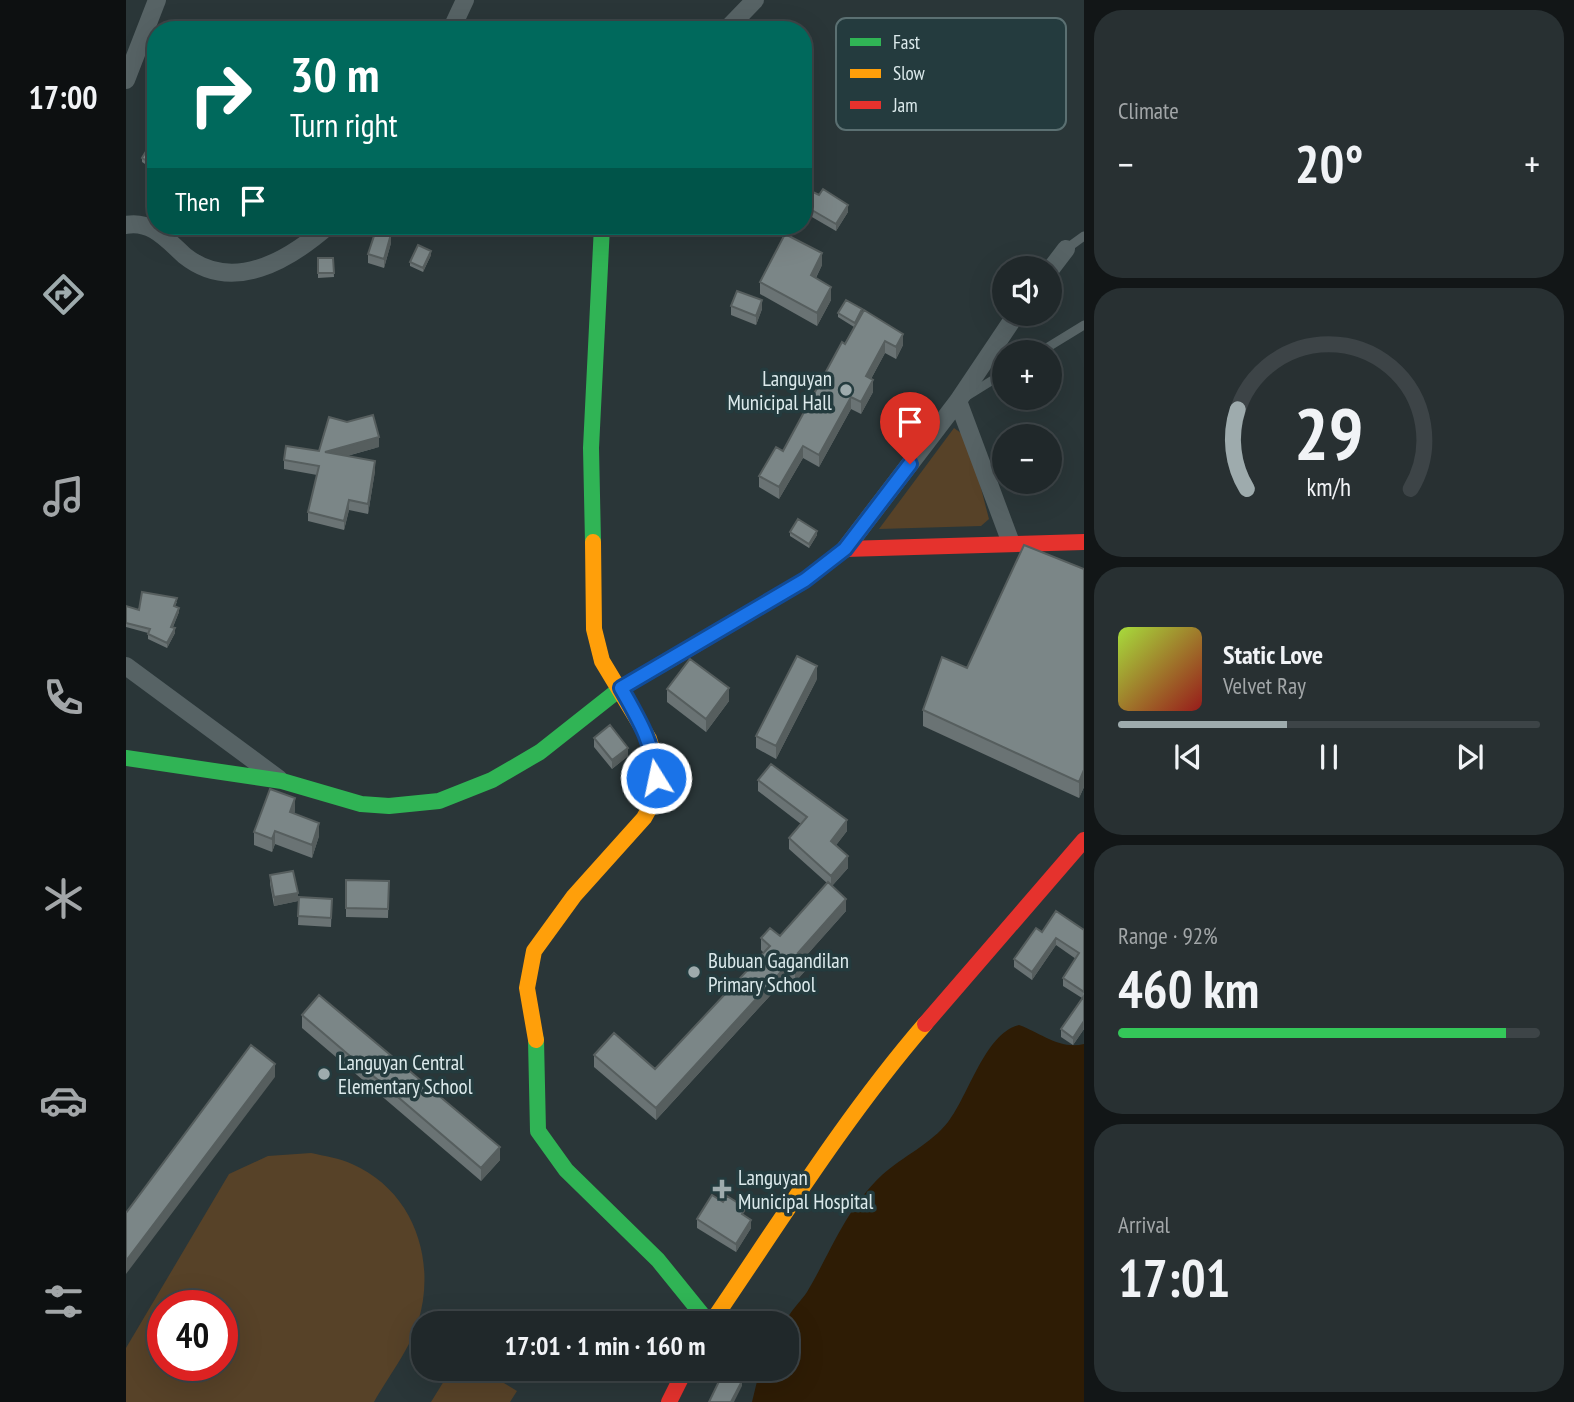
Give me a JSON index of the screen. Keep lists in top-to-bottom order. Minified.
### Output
{"places":{"other":["Languyan Municipal Hall","Bubuan Gagandilan Primary School","Languyan Central Elementary School"],"health":["Languyan Municipal Hospital"]},"legend":["Fast","Slow","Jam"],"page":{"tabs":"17:00","tile":["Climate",["Range · 92%","460 km"],["Arrival","17:01"]],"turn":["30 m","Turn right"],"heat":["−","20°","+"],"then":"Then","map_buttons":["+","−"],"song":["Static Love","Velvet Ray"],"limit":"40","trip":"17:01 · 1 min · 160 m","gauge":["29","km/h"]}}
